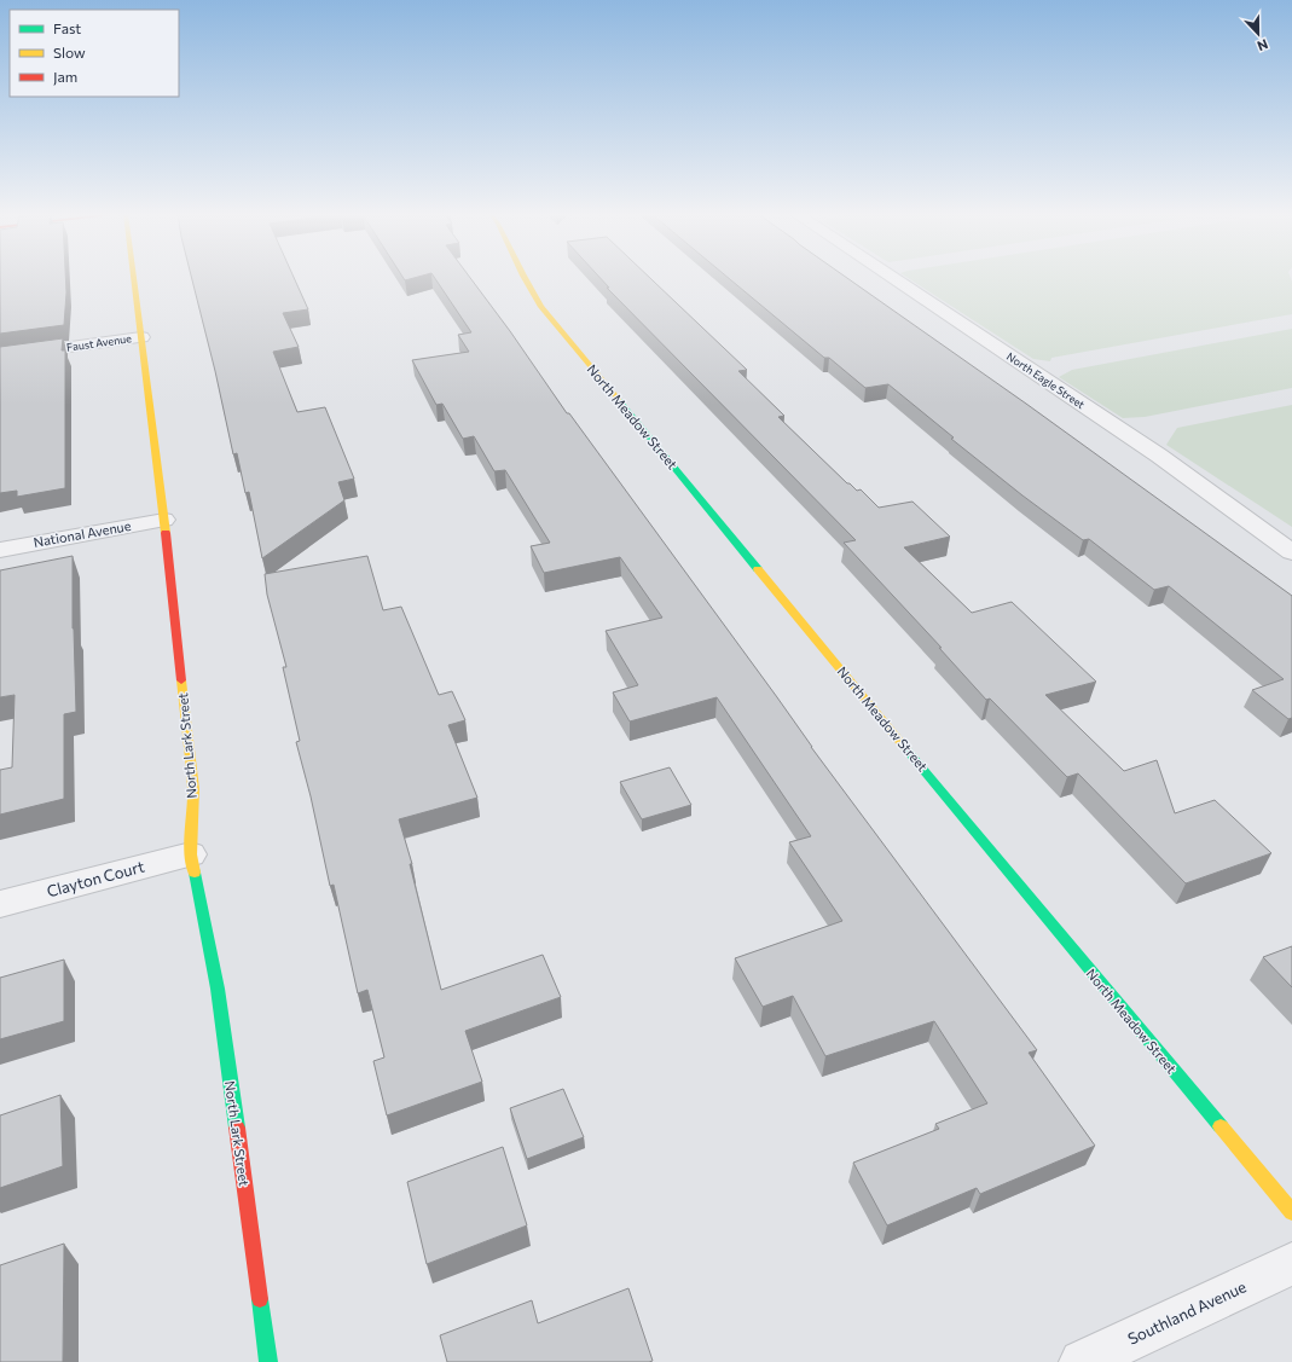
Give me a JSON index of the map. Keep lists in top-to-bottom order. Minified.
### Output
{"streets":{"street":["Faust Avenue","North Eagle Street","North Meadow Street","National Avenue","North Lark Street","Clayton Court","Southland Avenue"]},"crossings":[["Faust Avenue","North Lark Street"],["National Avenue","North Lark Street"],["North Lark Street","Clayton Court"]],"legend":["Fast","Slow","Jam"],"north":"bottom"}
